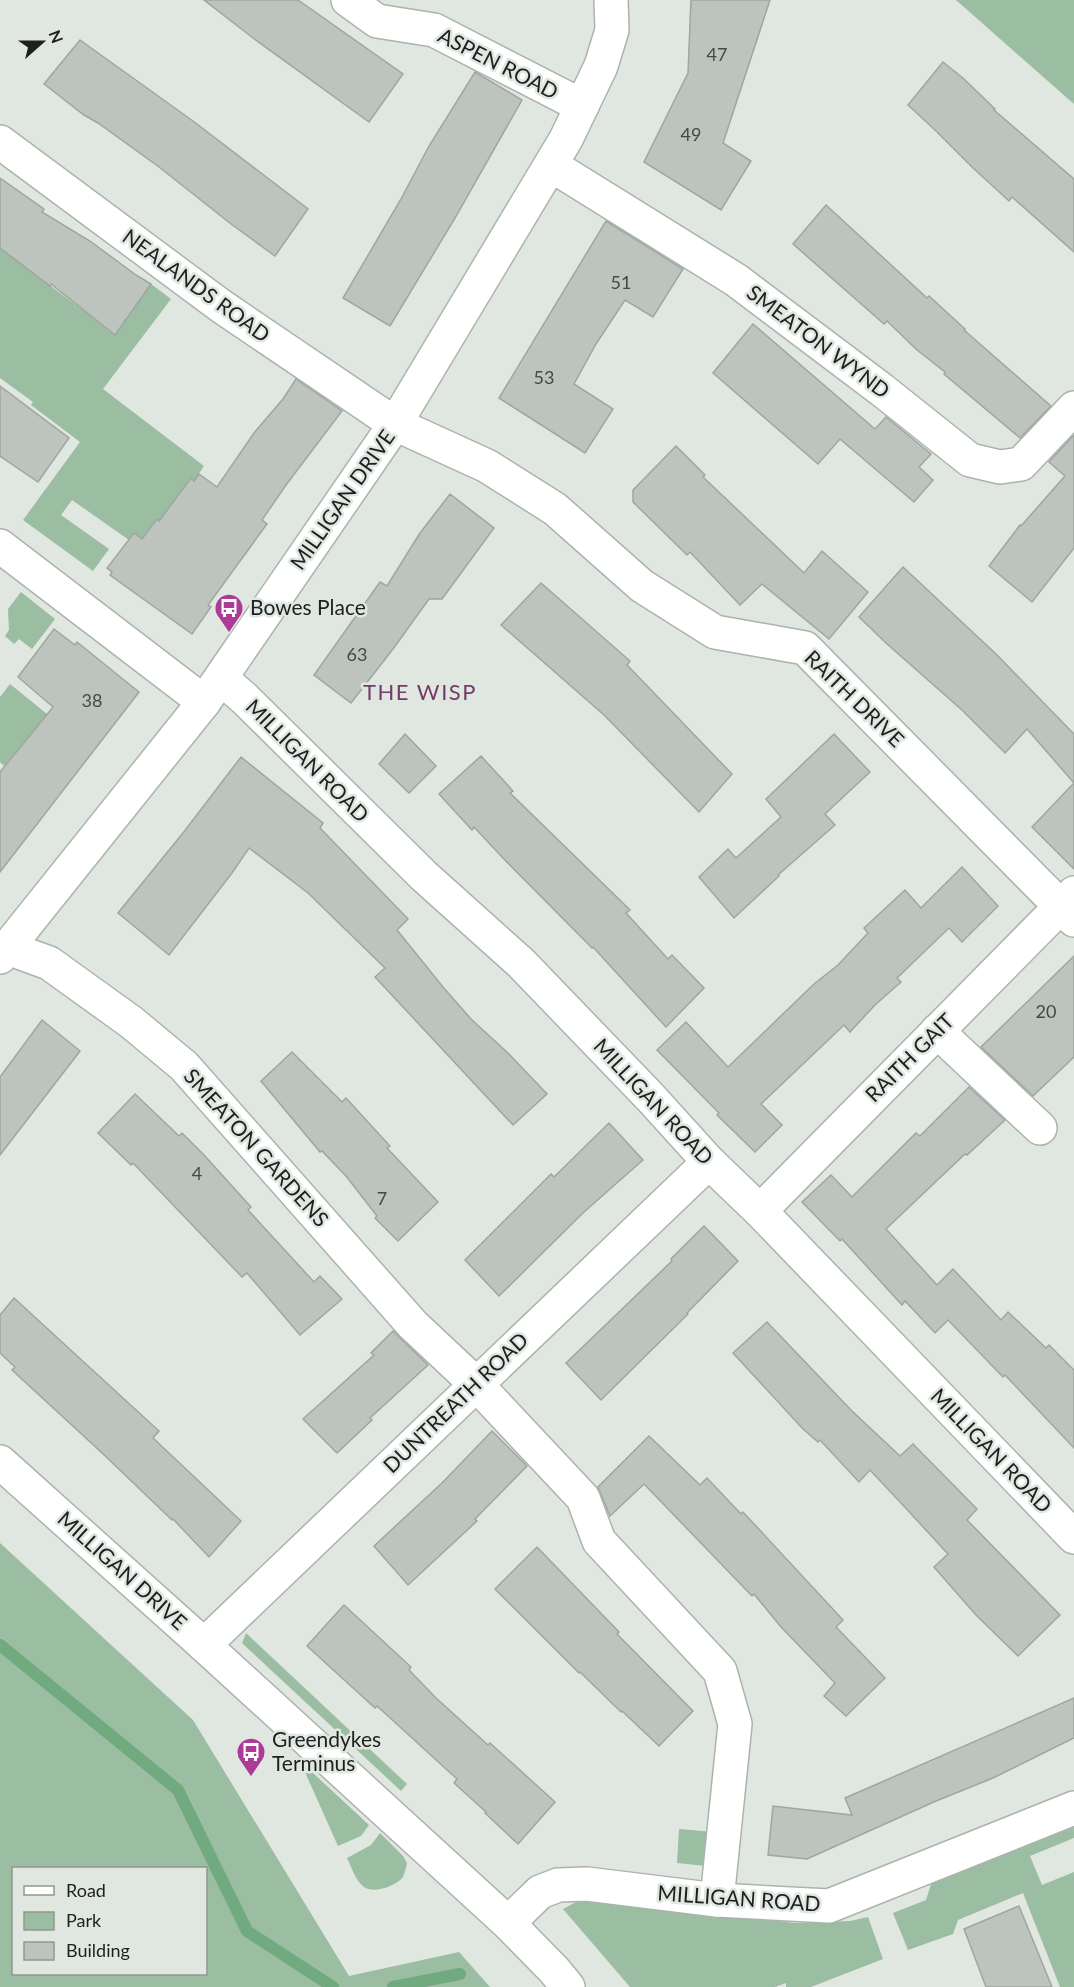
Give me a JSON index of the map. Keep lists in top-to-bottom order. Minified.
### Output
{"streets":{"street":["ASPEN ROAD","NEALANDS ROAD","SMEATON WYND","MILLIGAN DRIVE","RAITH DRIVE","MILLIGAN ROAD","RAITH GAIT","SMEATON GARDENS","DUNTREATH ROAD"]},"crossings":[["ASPEN ROAD","MILLIGAN DRIVE"],["NEALANDS ROAD","MILLIGAN DRIVE"],["NEALANDS ROAD","RAITH DRIVE"],["SMEATON WYND","MILLIGAN DRIVE"],["MILLIGAN DRIVE","RAITH DRIVE"],["MILLIGAN DRIVE","MILLIGAN ROAD"],["MILLIGAN DRIVE","SMEATON GARDENS"],["MILLIGAN DRIVE","DUNTREATH ROAD"],["RAITH DRIVE","RAITH GAIT"],["MILLIGAN ROAD","RAITH GAIT"],["MILLIGAN ROAD","SMEATON GARDENS"],["MILLIGAN ROAD","DUNTREATH ROAD"],["SMEATON GARDENS","DUNTREATH ROAD"]],"districts":["THE WISP"],"places":{"bus stop":["Bowes Place","Greendykes Terminus"]},"house_numbers":["47","49","51","53","63","38","20","4","7"],"legend":["Road","Park","Building"],"north":"right"}
